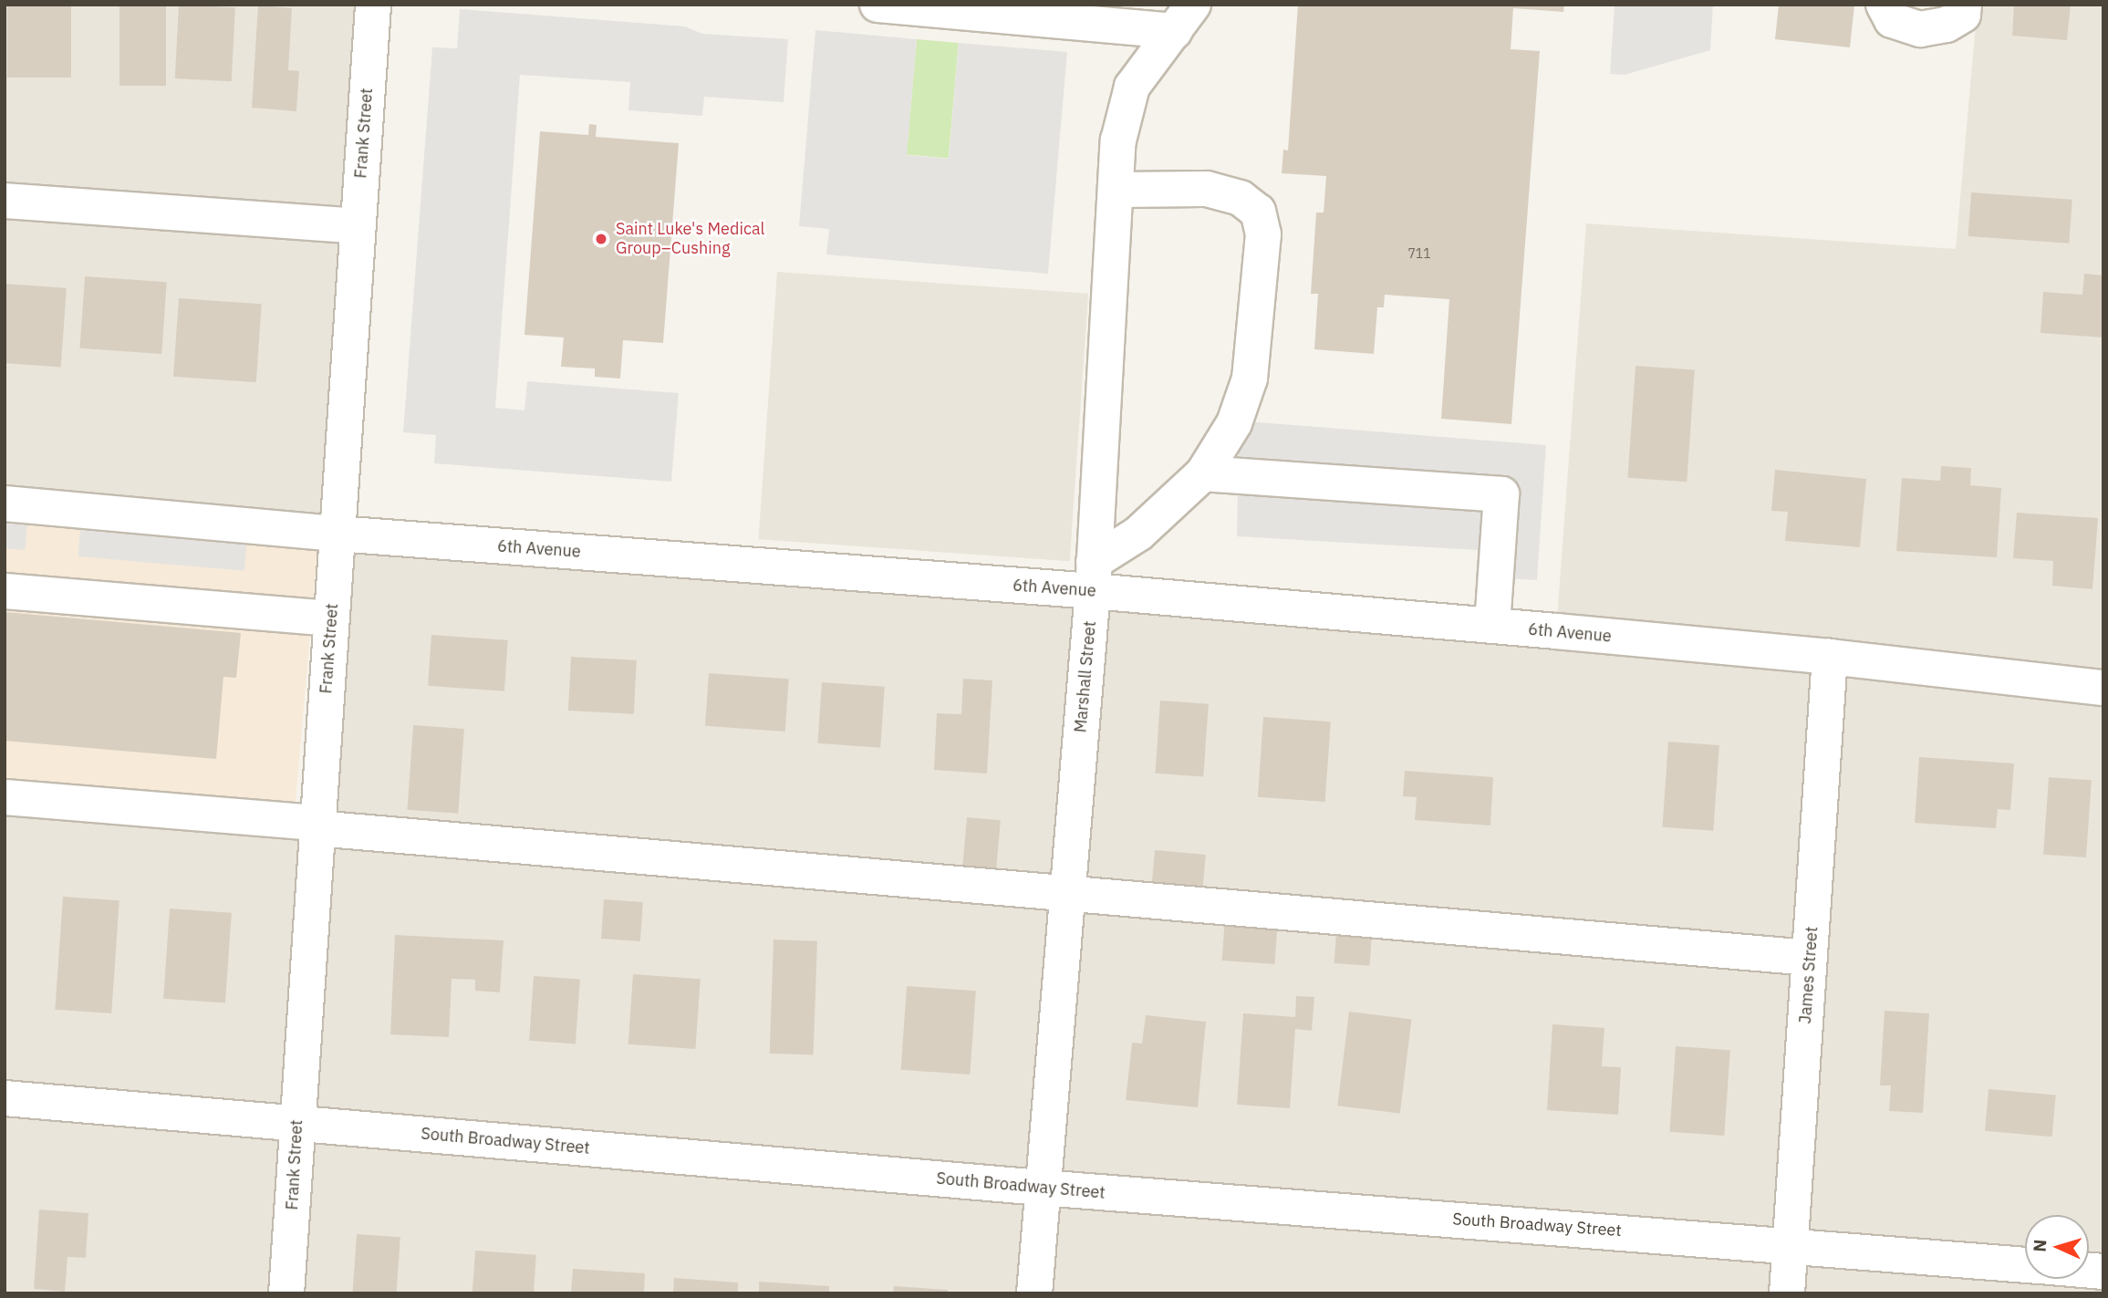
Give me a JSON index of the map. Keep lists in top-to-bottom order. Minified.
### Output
{"streets":{"street":["Frank Street","6th Avenue","Marshall Street","James Street","South Broadway Street"]},"crossings":[["Frank Street","6th Avenue"],["Frank Street","South Broadway Street"],["6th Avenue","Marshall Street"],["6th Avenue","James Street"],["Marshall Street","South Broadway Street"],["James Street","South Broadway Street"]],"places":["Saint Luke's Medical Group–Cushing"],"house_numbers":["711"],"north":"left"}
